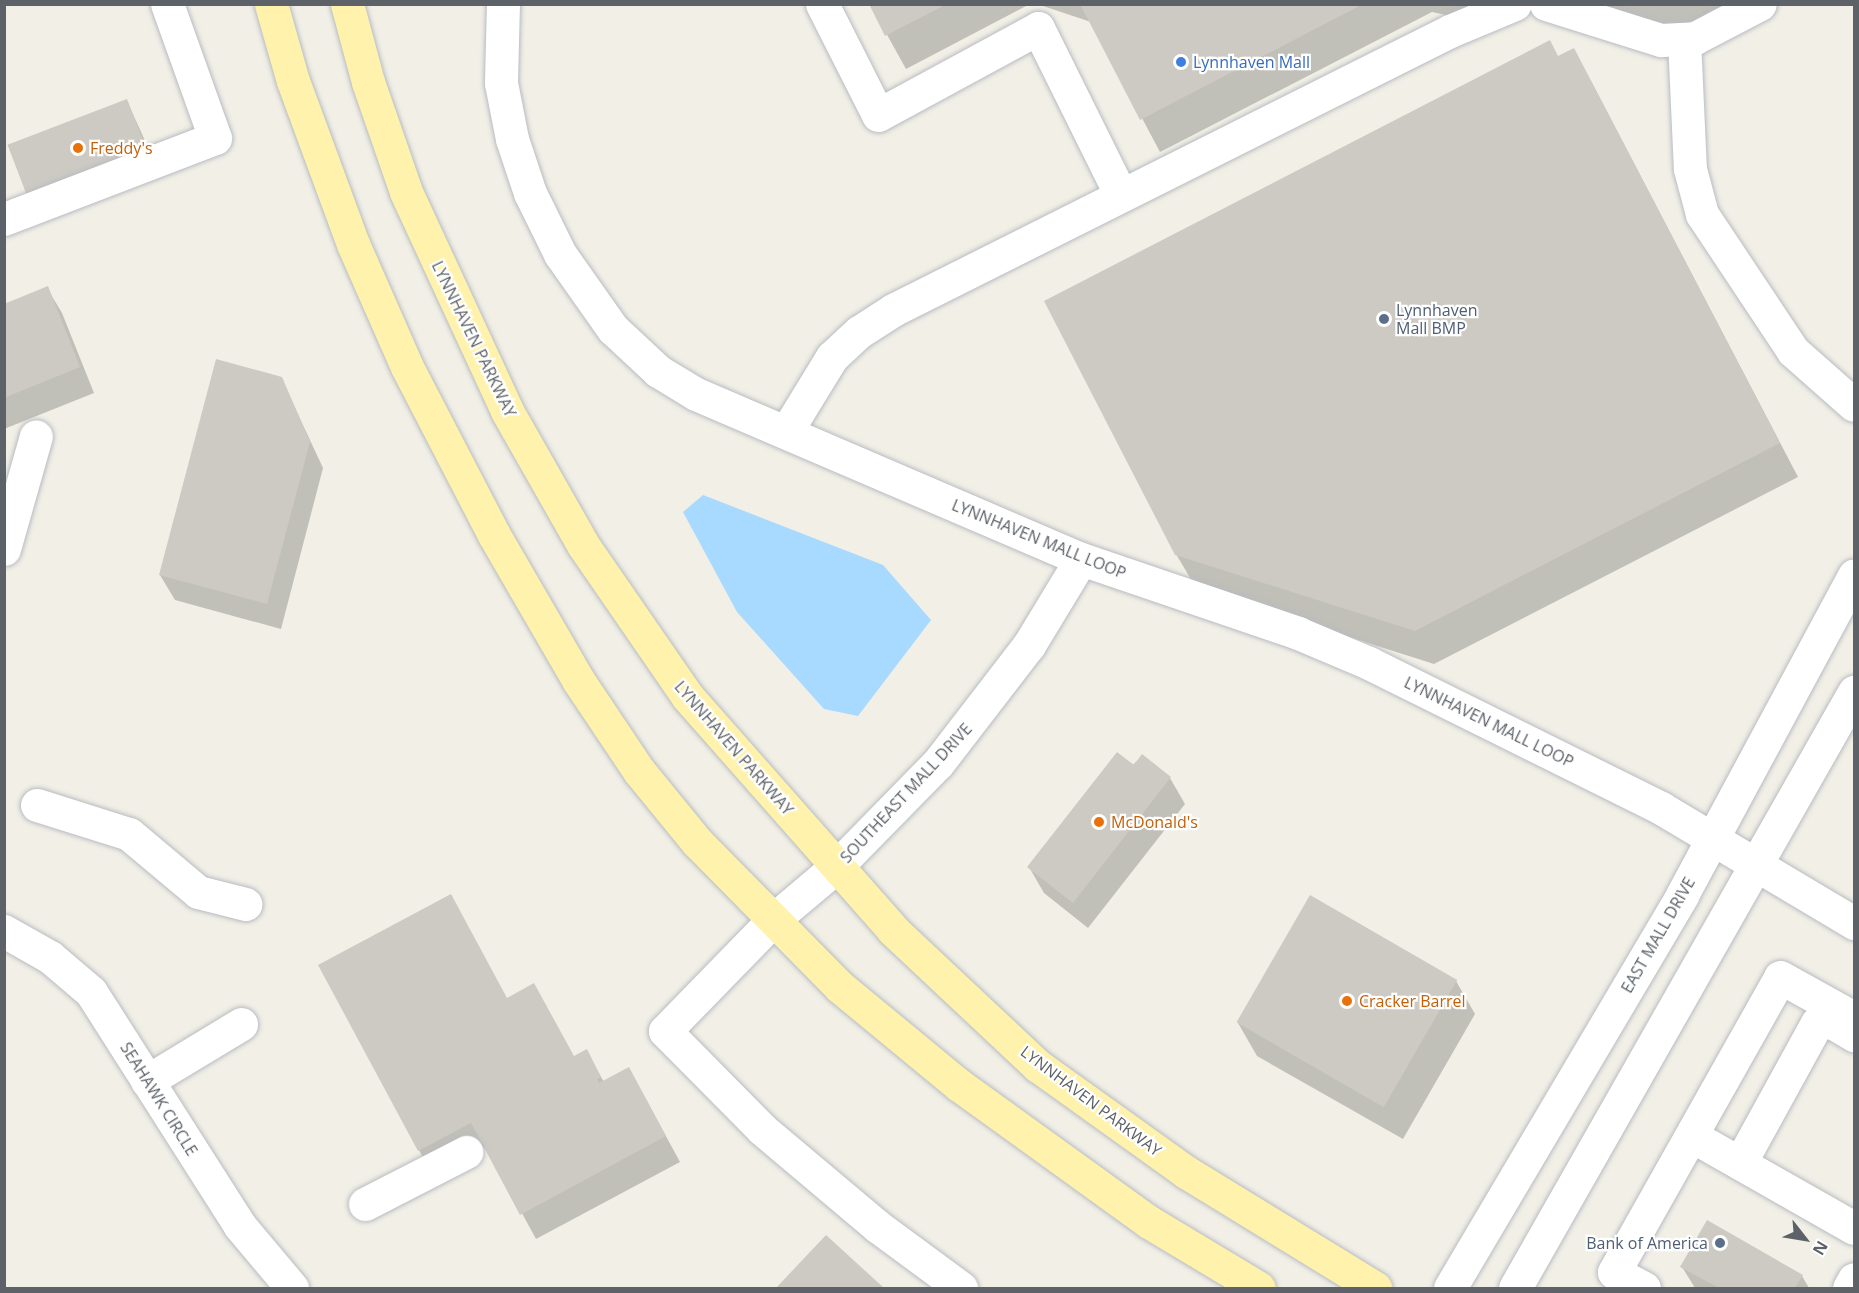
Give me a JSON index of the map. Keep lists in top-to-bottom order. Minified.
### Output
{"streets":{"main road":["LYNNHAVEN PARKWAY"],"street":["LYNNHAVEN MALL LOOP","SOUTHEAST MALL DRIVE","EAST MALL DRIVE","SEAHAWK CIRCLE"]},"crossings":[["LYNNHAVEN PARKWAY","SOUTHEAST MALL DRIVE"],["LYNNHAVEN MALL LOOP","SOUTHEAST MALL DRIVE"],["LYNNHAVEN MALL LOOP","EAST MALL DRIVE"]],"places":["Lynnhaven Mall","Freddy's","Lynnhaven Mall BMP","McDonald's","Cracker Barrel","Bank of America"],"north":"bottom right"}
